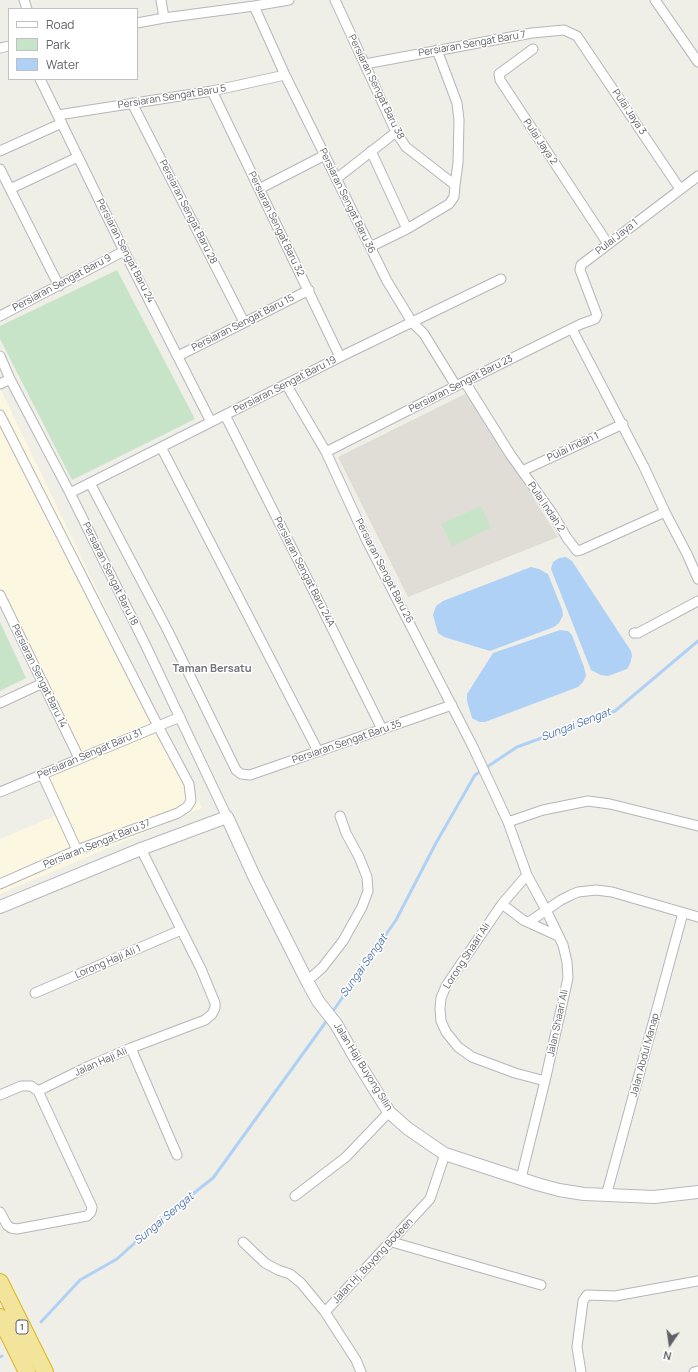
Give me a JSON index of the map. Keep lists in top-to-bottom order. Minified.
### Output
{"streets":{"highway":["1"],"street":["Persiaran Sengat Baru 7","Persiaran Sengat Baru 38","Persiaran Sengat Baru 5","Pulai Jaya 3","Pulai Jaya 2","Persiaran Sengat Baru 36","Persiaran Sengat Baru 28","Persiaran Sengat Baru 32","Pulai Jaya 1","Persiaran Sengat Baru 24","Persiaran Sengat Baru 9","Persiaran Sengat Baru 15","Persiaran Sengat Baru 23","Persiaran Sengat Baru 19","Pulai Indah 1","Pulai Indah 2","Persiaran Sengat Baru 26","Persiaran Sengat Baru 24A","Persiaran Sengat Baru 18","Persiaran Sengat Baru 14","Persiaran Sengat Baru 35","Persiaran Sengat Baru 31","Persiaran Sengat Baru 37","Lorong Shaari Ali","Lorong Haji Ali 1","Jalan Shaari Ali","Jalan Abdul Manap","Jalan Haji Ali","Jalan Haji Buyong Silin","Jalan Hj. Buyong Bodeen"]},"crossings":[["Persiaran Sengat Baru 7","Persiaran Sengat Baru 38"],["Persiaran Sengat Baru 7","Pulai Jaya 3"],["Persiaran Sengat Baru 5","Persiaran Sengat Baru 36"],["Persiaran Sengat Baru 5","Persiaran Sengat Baru 28"],["Persiaran Sengat Baru 5","Persiaran Sengat Baru 32"],["Persiaran Sengat Baru 5","Persiaran Sengat Baru 24"],["Pulai Jaya 3","Pulai Jaya 1"],["Pulai Jaya 2","Pulai Jaya 1"],["Persiaran Sengat Baru 36","Persiaran Sengat Baru 23"],["Persiaran Sengat Baru 36","Persiaran Sengat Baru 19"],["Persiaran Sengat Baru 28","Persiaran Sengat Baru 15"],["Persiaran Sengat Baru 32","Persiaran Sengat Baru 15"],["Persiaran Sengat Baru 32","Persiaran Sengat Baru 19"],["Pulai Jaya 1","Persiaran Sengat Baru 23"],["Persiaran Sengat Baru 24","Persiaran Sengat Baru 9"],["Persiaran Sengat Baru 24","Persiaran Sengat Baru 15"],["Persiaran Sengat Baru 24","Persiaran Sengat Baru 19"],["Persiaran Sengat Baru 23","Pulai Indah 2"],["Persiaran Sengat Baru 23","Persiaran Sengat Baru 26"],["Persiaran Sengat Baru 19","Persiaran Sengat Baru 26"],["Persiaran Sengat Baru 19","Persiaran Sengat Baru 24A"],["Persiaran Sengat Baru 19","Persiaran Sengat Baru 18"],["Persiaran Sengat Baru 19","Persiaran Sengat Baru 35"],["Pulai Indah 1","Pulai Indah 2"],["Persiaran Sengat Baru 26","Persiaran Sengat Baru 35"],["Persiaran Sengat Baru 26","Jalan Shaari Ali"],["Persiaran Sengat Baru 24A","Persiaran Sengat Baru 35"],["Persiaran Sengat Baru 18","Persiaran Sengat Baru 31"],["Persiaran Sengat Baru 18","Jalan Haji Buyong Silin"],["Persiaran Sengat Baru 14","Persiaran Sengat Baru 31"],["Persiaran Sengat Baru 31","Persiaran Sengat Baru 37"],["Lorong Shaari Ali","Jalan Shaari Ali"],["Lorong Haji Ali 1","Jalan Haji Ali"],["Jalan Shaari Ali","Jalan Haji Buyong Silin"],["Jalan Abdul Manap","Jalan Haji Buyong Silin"],["Jalan Haji Buyong Silin","Jalan Hj. Buyong Bodeen"]],"districts":["Taman Bersatu"],"water":["Sungai Sengat"],"legend":["Road","Park","Water"],"north":"bottom"}
